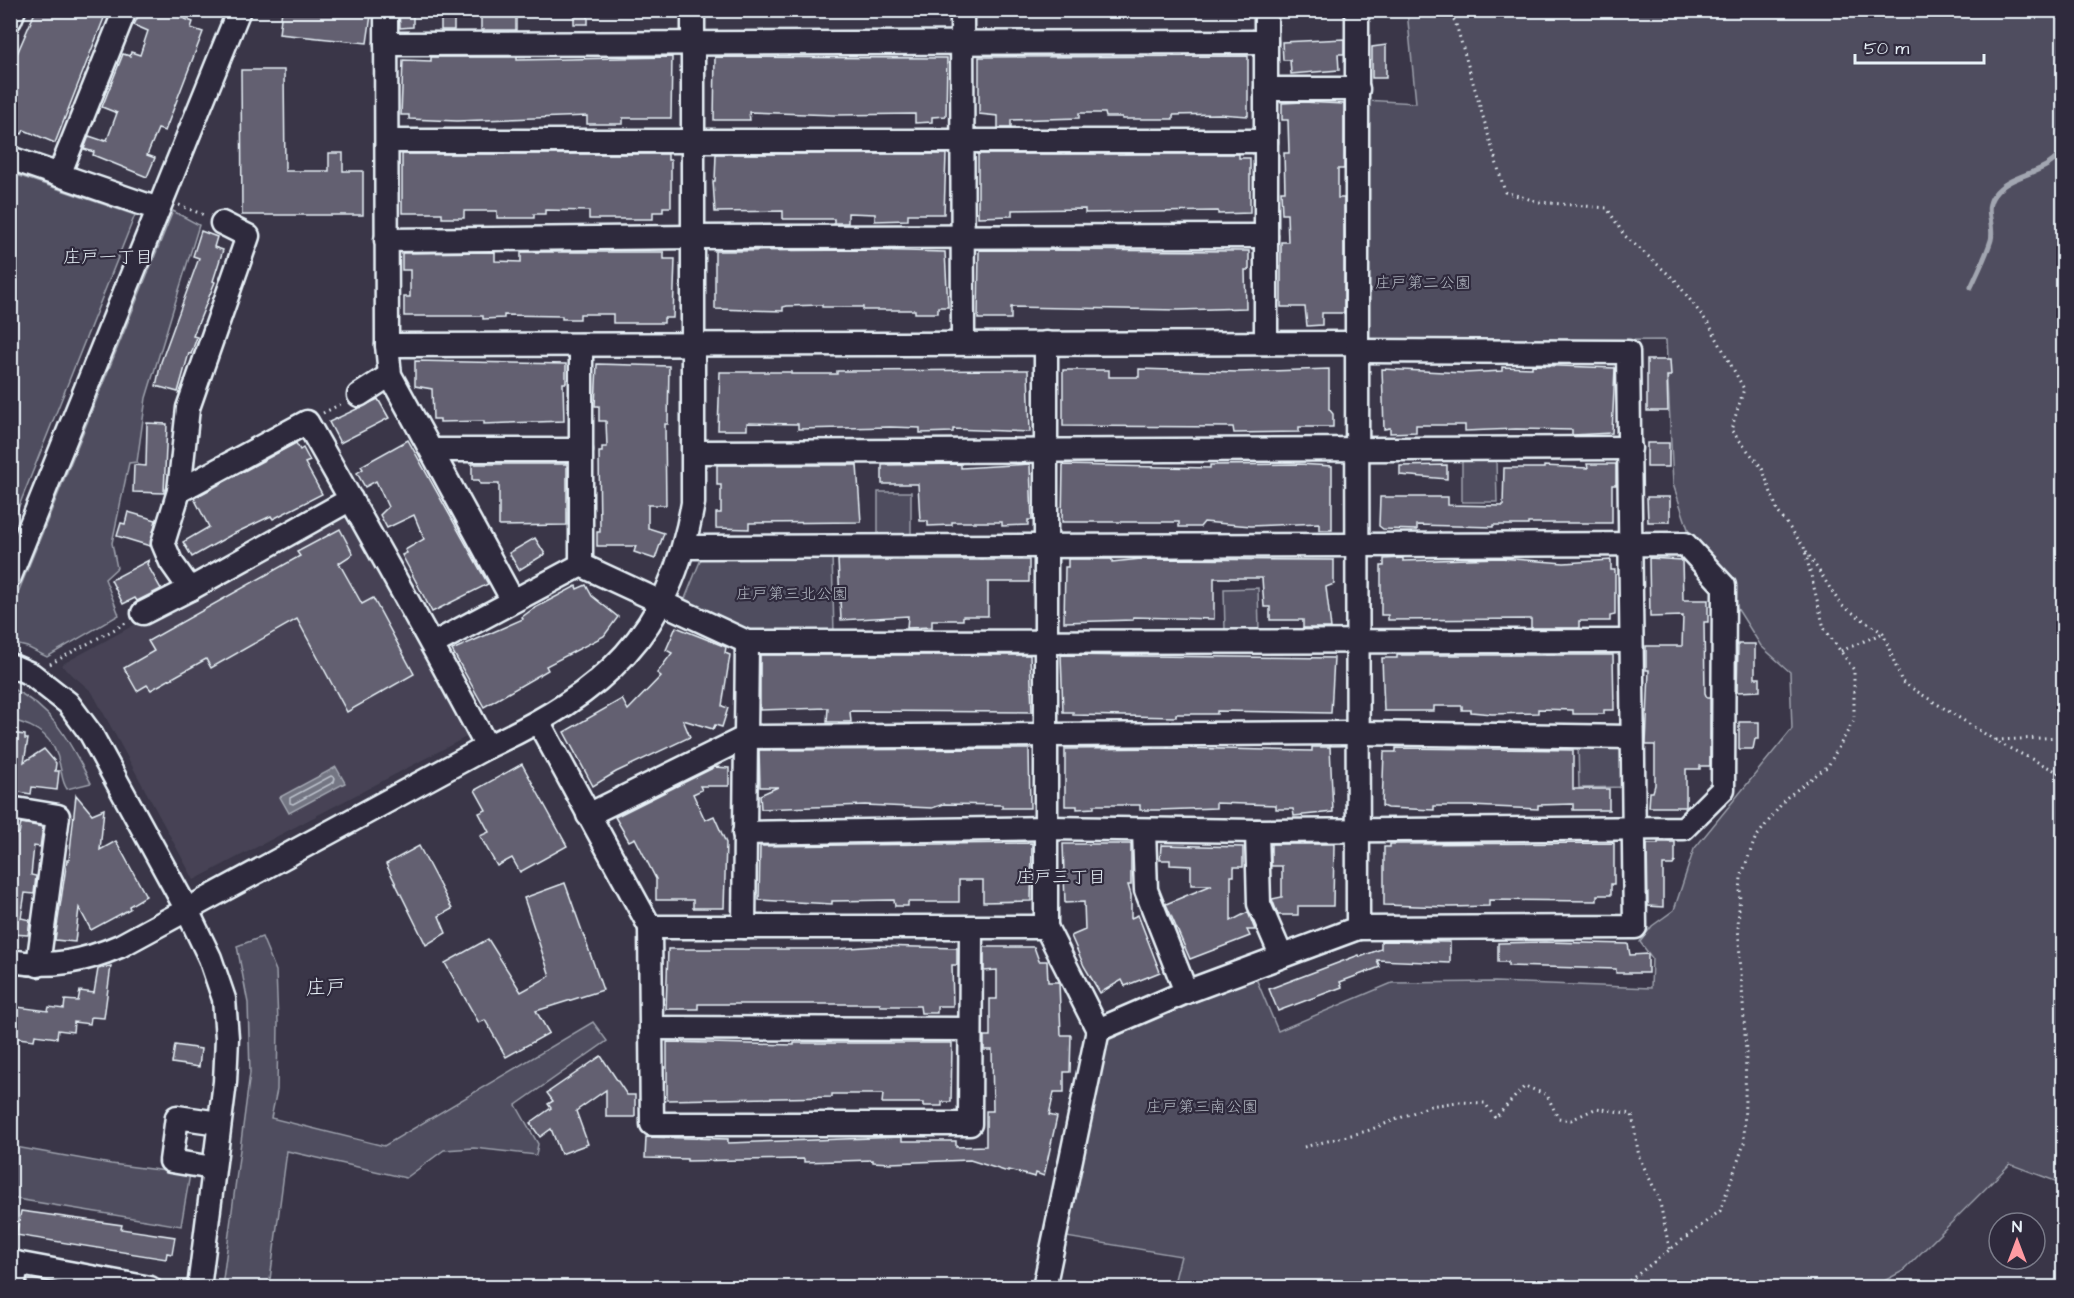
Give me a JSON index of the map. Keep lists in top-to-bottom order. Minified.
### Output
{"districts":["庄戸一丁目","庄戸三丁目","庄戸"],"parks":["庄戸第二公園","庄戸第三北公園","庄戸第三南公園"],"scale_bar":"50 m","north":"top"}
